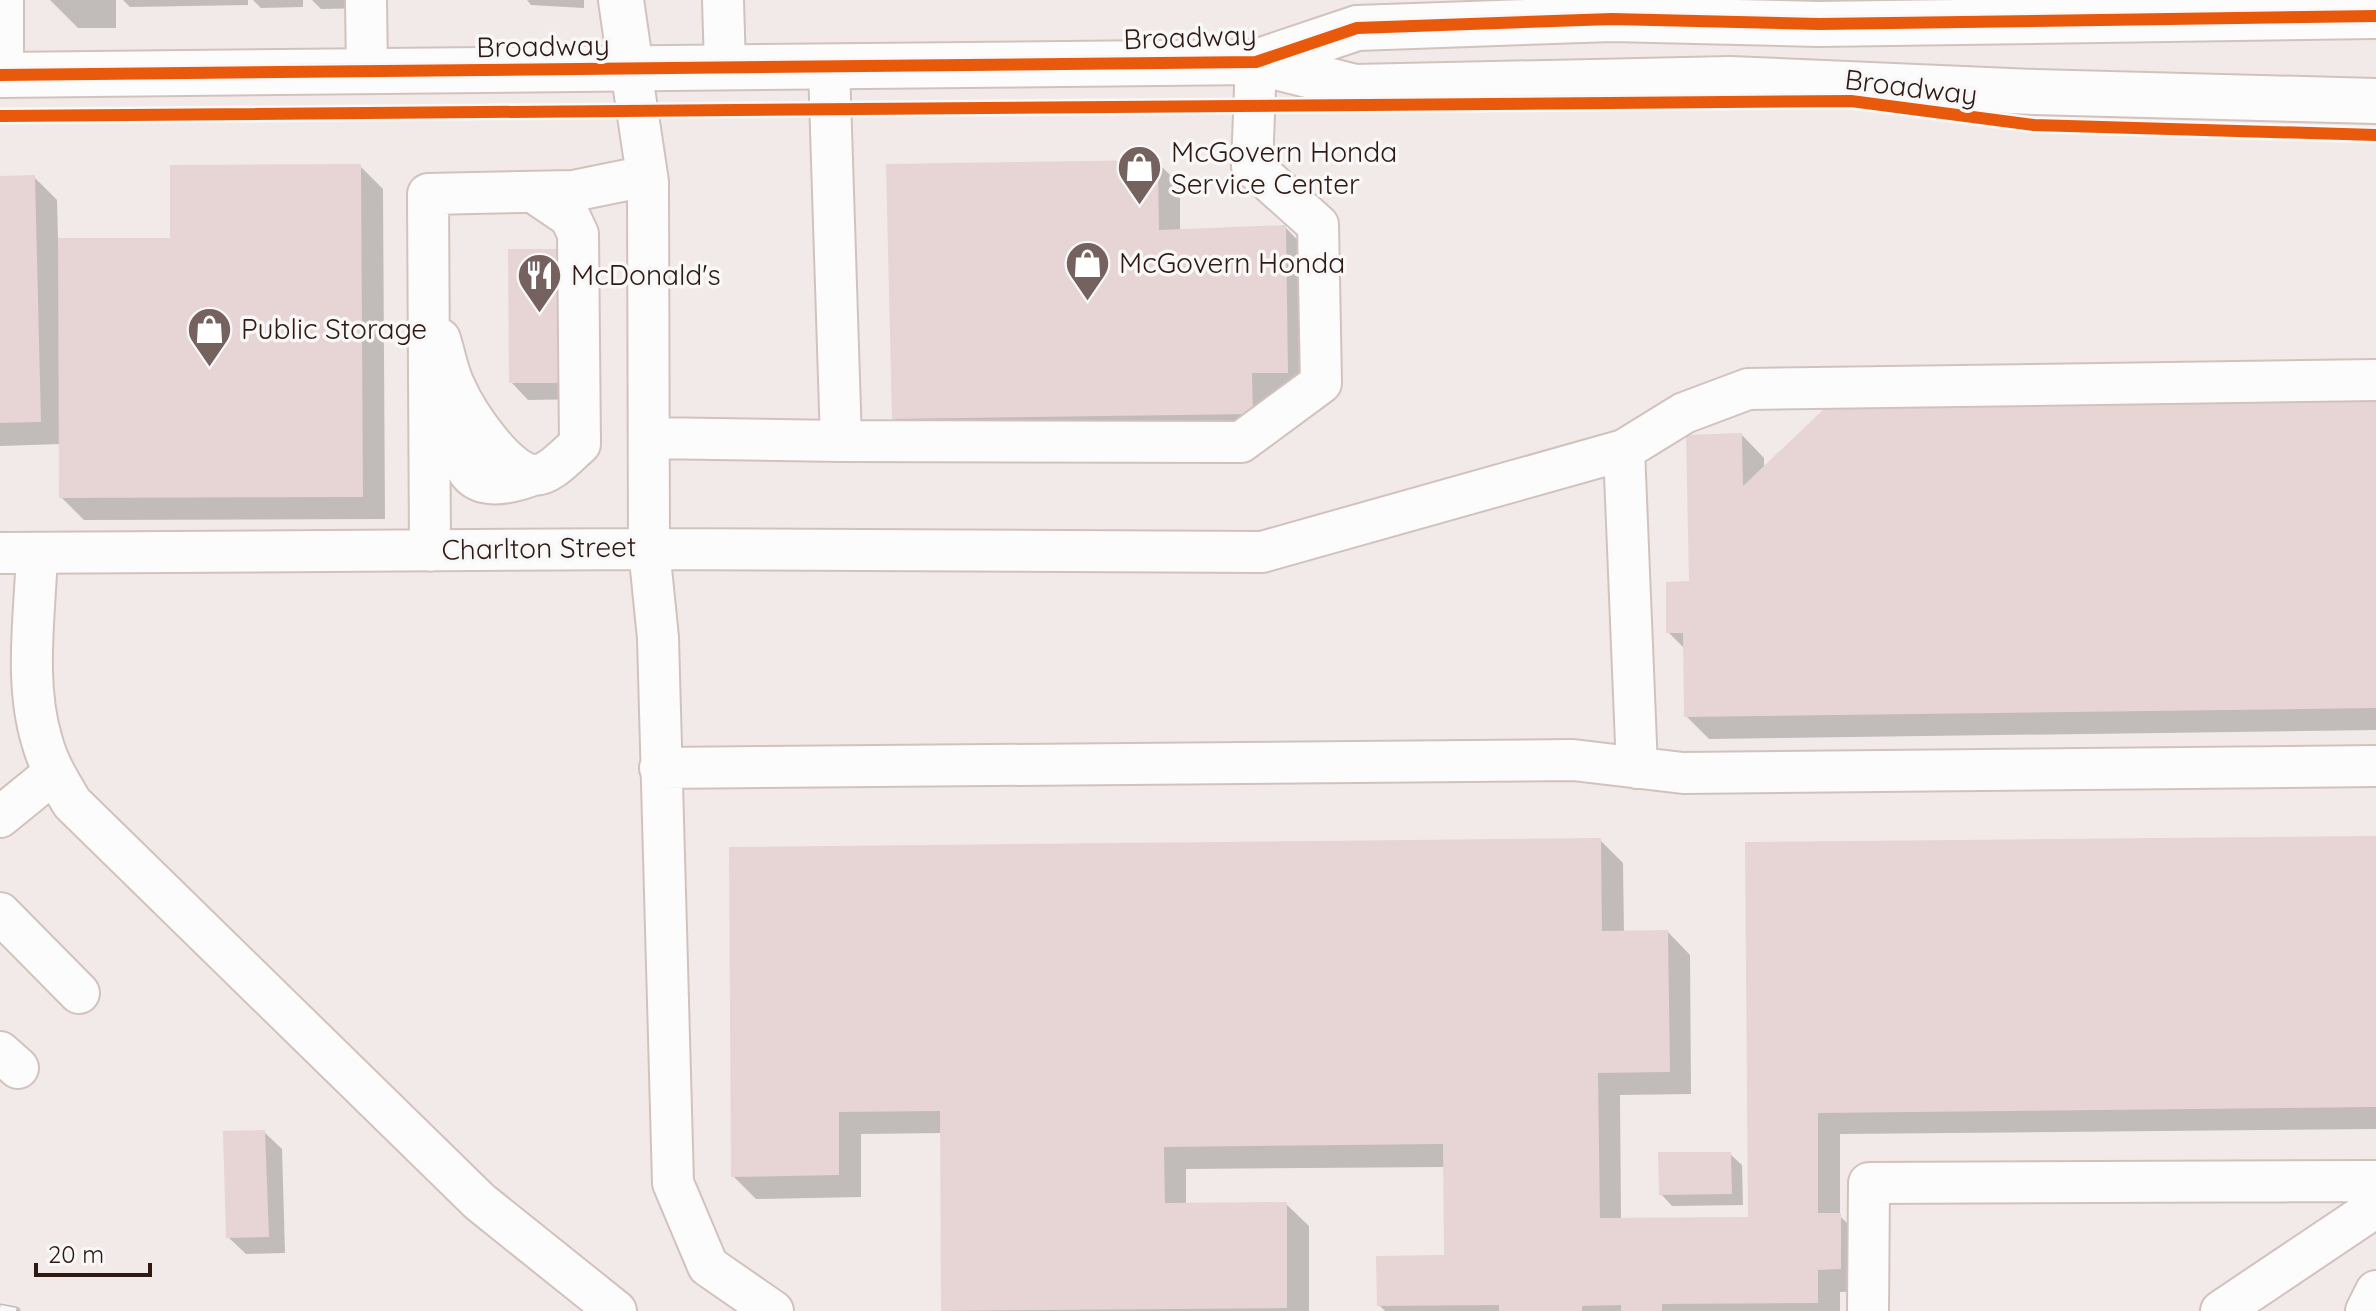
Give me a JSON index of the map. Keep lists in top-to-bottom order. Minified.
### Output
{"streets":{"main road":["Broadway"],"street":["Charlton Street"]},"crossings":[["Broadway","Charlton Street"]],"places":{"shop":["McGovern Honda Service Center","McGovern Honda","Public Storage"],"restaurant":["McDonald's"]},"scale_bar":"20 m"}
